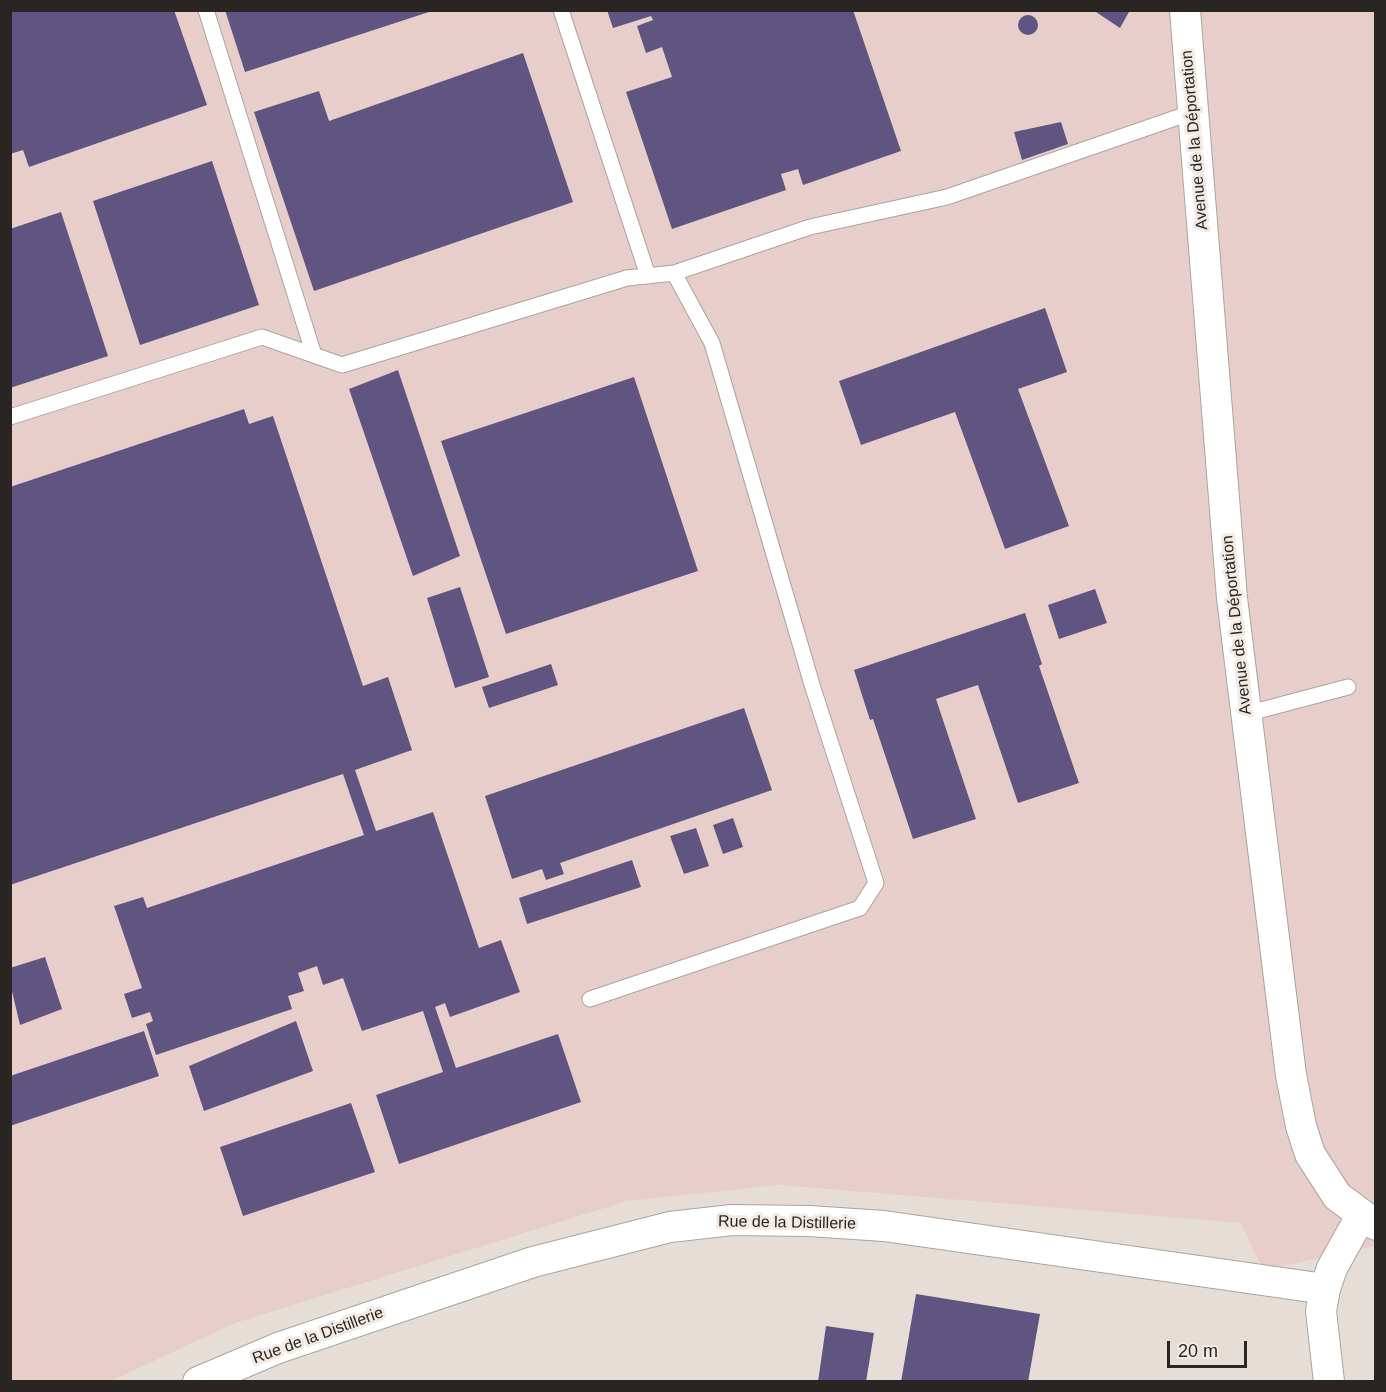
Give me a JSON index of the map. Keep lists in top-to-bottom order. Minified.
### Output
{"streets":{"street":["Avenue de la Déportation","Rue de la Distillerie"]},"scale_bar":"20 m"}
